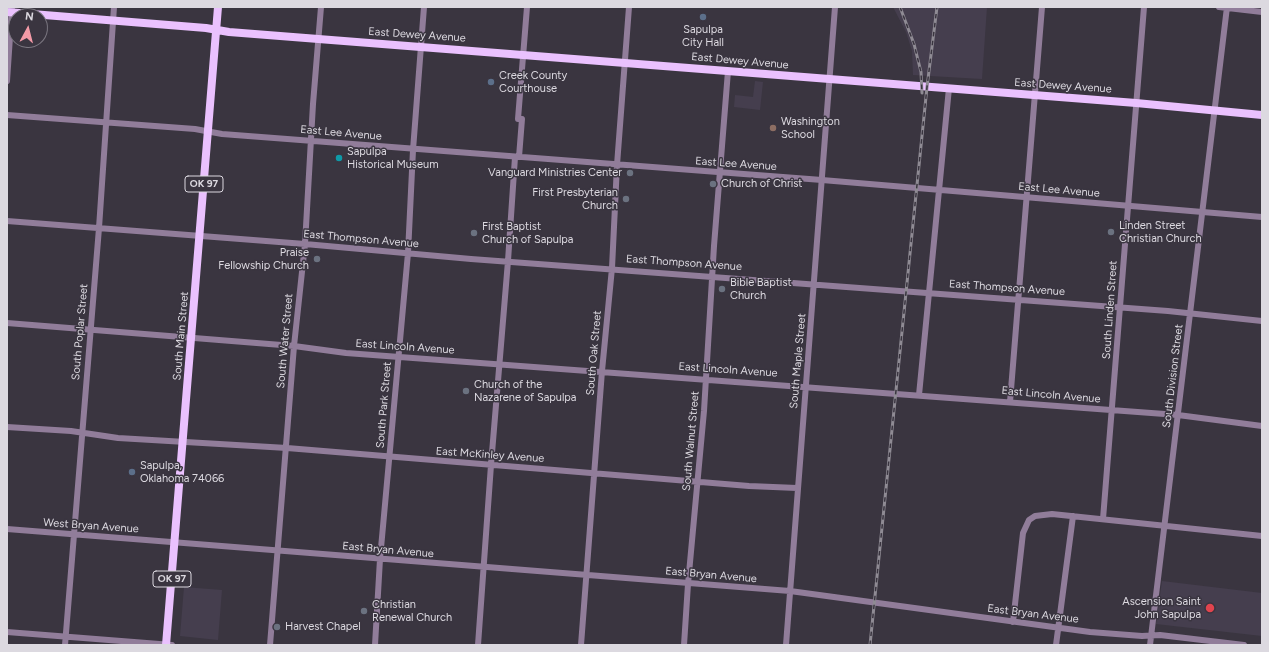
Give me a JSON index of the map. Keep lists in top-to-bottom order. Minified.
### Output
{"streets":{"main road":["East Dewey Avenue","OK 97","South Main Street"],"street":["East Lee Avenue","East Thompson Avenue","South Linden Street","South Poplar Street","South Water Street","East Lincoln Avenue","South Oak Street","South Maple Street","South Division Street","South Park Street","South Walnut Street","East McKinley Avenue","West Bryan Avenue","East Bryan Avenue"]},"crossings":[["East Dewey Avenue","OK 97"],["East Dewey Avenue","South Linden Street"],["East Dewey Avenue","South Poplar Street"],["East Dewey Avenue","South Main Street"],["East Dewey Avenue","South Water Street"],["East Dewey Avenue","South Oak Street"],["East Dewey Avenue","South Maple Street"],["East Dewey Avenue","South Division Street"],["East Dewey Avenue","South Park Street"],["East Dewey Avenue","South Walnut Street"],["East Lee Avenue","South Linden Street"],["East Lee Avenue","South Poplar Street"],["East Lee Avenue","South Main Street"],["East Lee Avenue","South Water Street"],["East Lee Avenue","South Oak Street"],["East Lee Avenue","South Maple Street"],["East Lee Avenue","South Division Street"],["East Lee Avenue","South Park Street"],["East Lee Avenue","South Walnut Street"],["OK 97","South Main Street"],["East Thompson Avenue","South Linden Street"],["East Thompson Avenue","South Poplar Street"],["East Thompson Avenue","South Main Street"],["East Thompson Avenue","South Water Street"],["East Thompson Avenue","South Oak Street"],["East Thompson Avenue","South Maple Street"],["East Thompson Avenue","South Division Street"],["East Thompson Avenue","South Park Street"],["East Thompson Avenue","South Walnut Street"],["South Linden Street","East Lincoln Avenue"],["South Poplar Street","East Lincoln Avenue"],["South Poplar Street","East McKinley Avenue"],["South Poplar Street","West Bryan Avenue"],["South Main Street","East Lincoln Avenue"],["South Main Street","East McKinley Avenue"],["South Main Street","West Bryan Avenue"],["South Main Street","East Bryan Avenue"],["South Water Street","East Lincoln Avenue"],["South Water Street","East McKinley Avenue"],["South Water Street","East Bryan Avenue"],["East Lincoln Avenue","South Oak Street"],["East Lincoln Avenue","South Maple Street"],["East Lincoln Avenue","South Division Street"],["East Lincoln Avenue","South Park Street"],["East Lincoln Avenue","South Walnut Street"],["South Oak Street","East McKinley Avenue"],["South Oak Street","East Bryan Avenue"],["South Maple Street","East McKinley Avenue"],["South Maple Street","East Bryan Avenue"],["South Division Street","East Bryan Avenue"],["South Park Street","East McKinley Avenue"],["South Park Street","East Bryan Avenue"],["South Walnut Street","East McKinley Avenue"],["South Walnut Street","East Bryan Avenue"],["West Bryan Avenue","East Bryan Avenue"]],"places":["Sapulpa City Hall","Creek County Courthouse","Washington School","Sapulpa Historical Museum","Vanguard Ministries Center","Church of Christ","First Presbyterian Church","Linden Street Christian Church","First Baptist Church of Sapulpa","Praise Fellowship Church","Bible Baptist Church","Church of the Nazarene of Sapulpa","Sapulpa, Oklahoma 74066","Ascension Saint John Sapulpa","Christian Renewal Church","Harvest Chapel"],"north":"top"}
